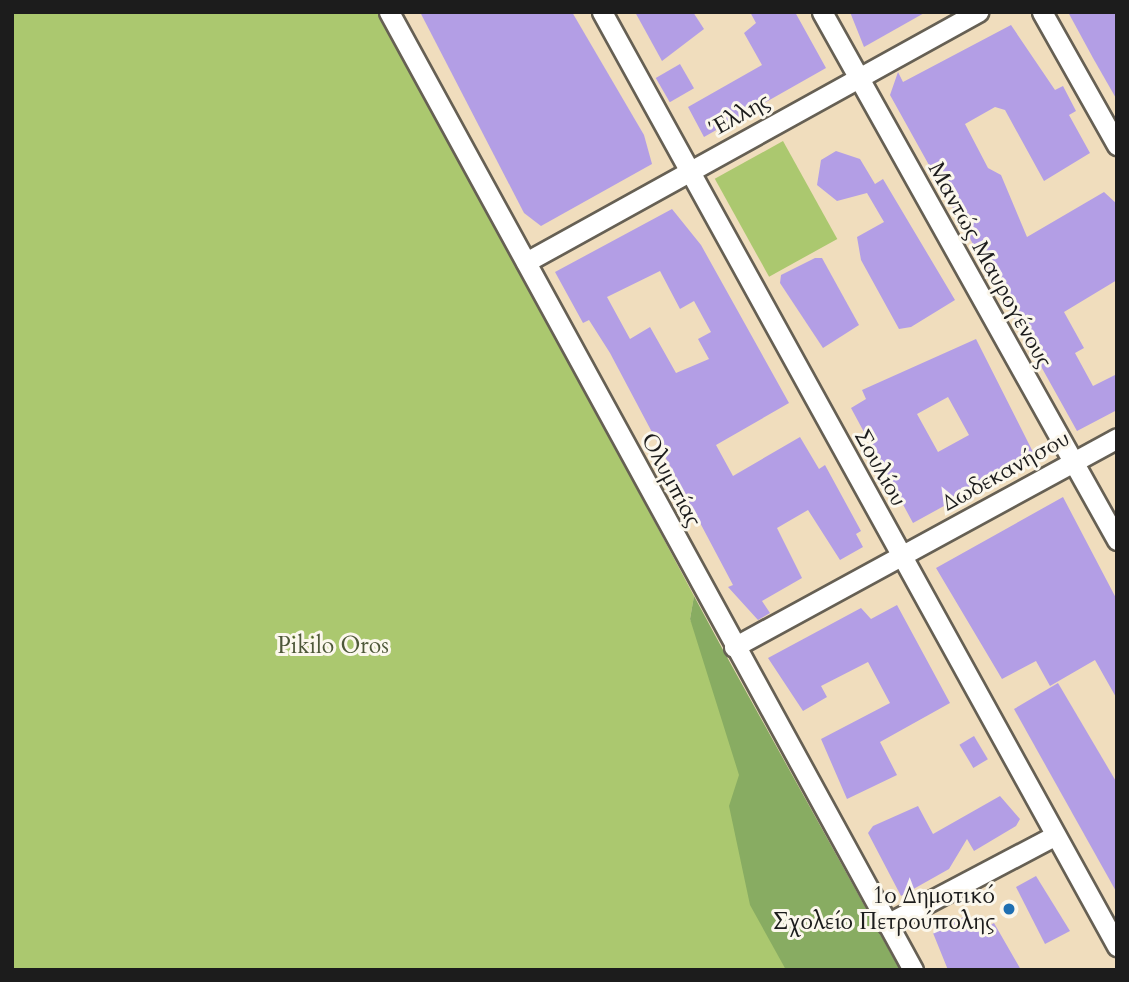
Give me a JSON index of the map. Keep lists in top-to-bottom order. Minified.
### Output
{"streets":{"street":["Έλλης","Μαντώς Μαυρογένους","Σουλίου","Δωδεκανήσου","Ολυμπίας"]},"crossings":[["Έλλης","Μαντώς Μαυρογένους"],["Έλλης","Σουλίου"],["Έλλης","Ολυμπίας"],["Μαντώς Μαυρογένους","Δωδεκανήσου"],["Σουλίου","Δωδεκανήσου"],["Δωδεκανήσου","Ολυμπίας"]],"parks":["Pikilo Oros"],"places":["1ο Δημοτικό Σχολείο Πετρούπολης"]}
